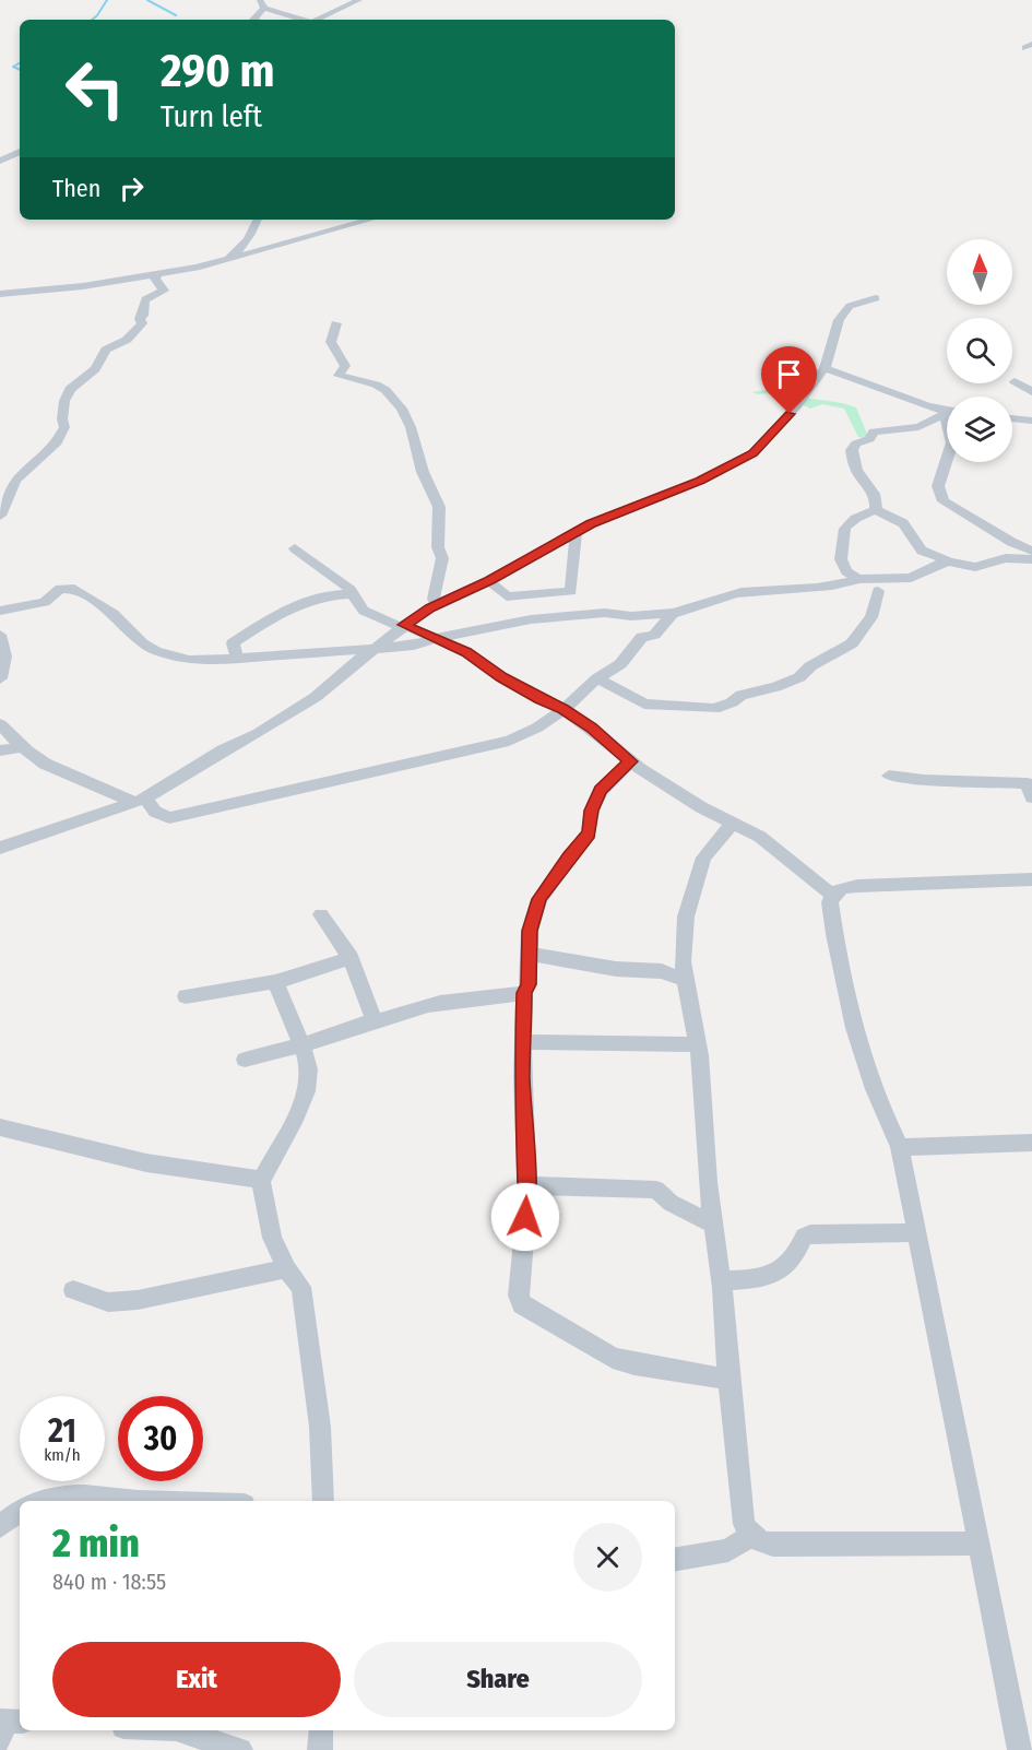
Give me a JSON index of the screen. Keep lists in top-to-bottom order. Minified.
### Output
{"north":"top","page":{"turn":["290 m","Turn left"],"then":"Then","speed":"21 km/h","limit":"30","heading":["2 min","840 m · 18:55"],"buttons":["Exit","Share"]}}
